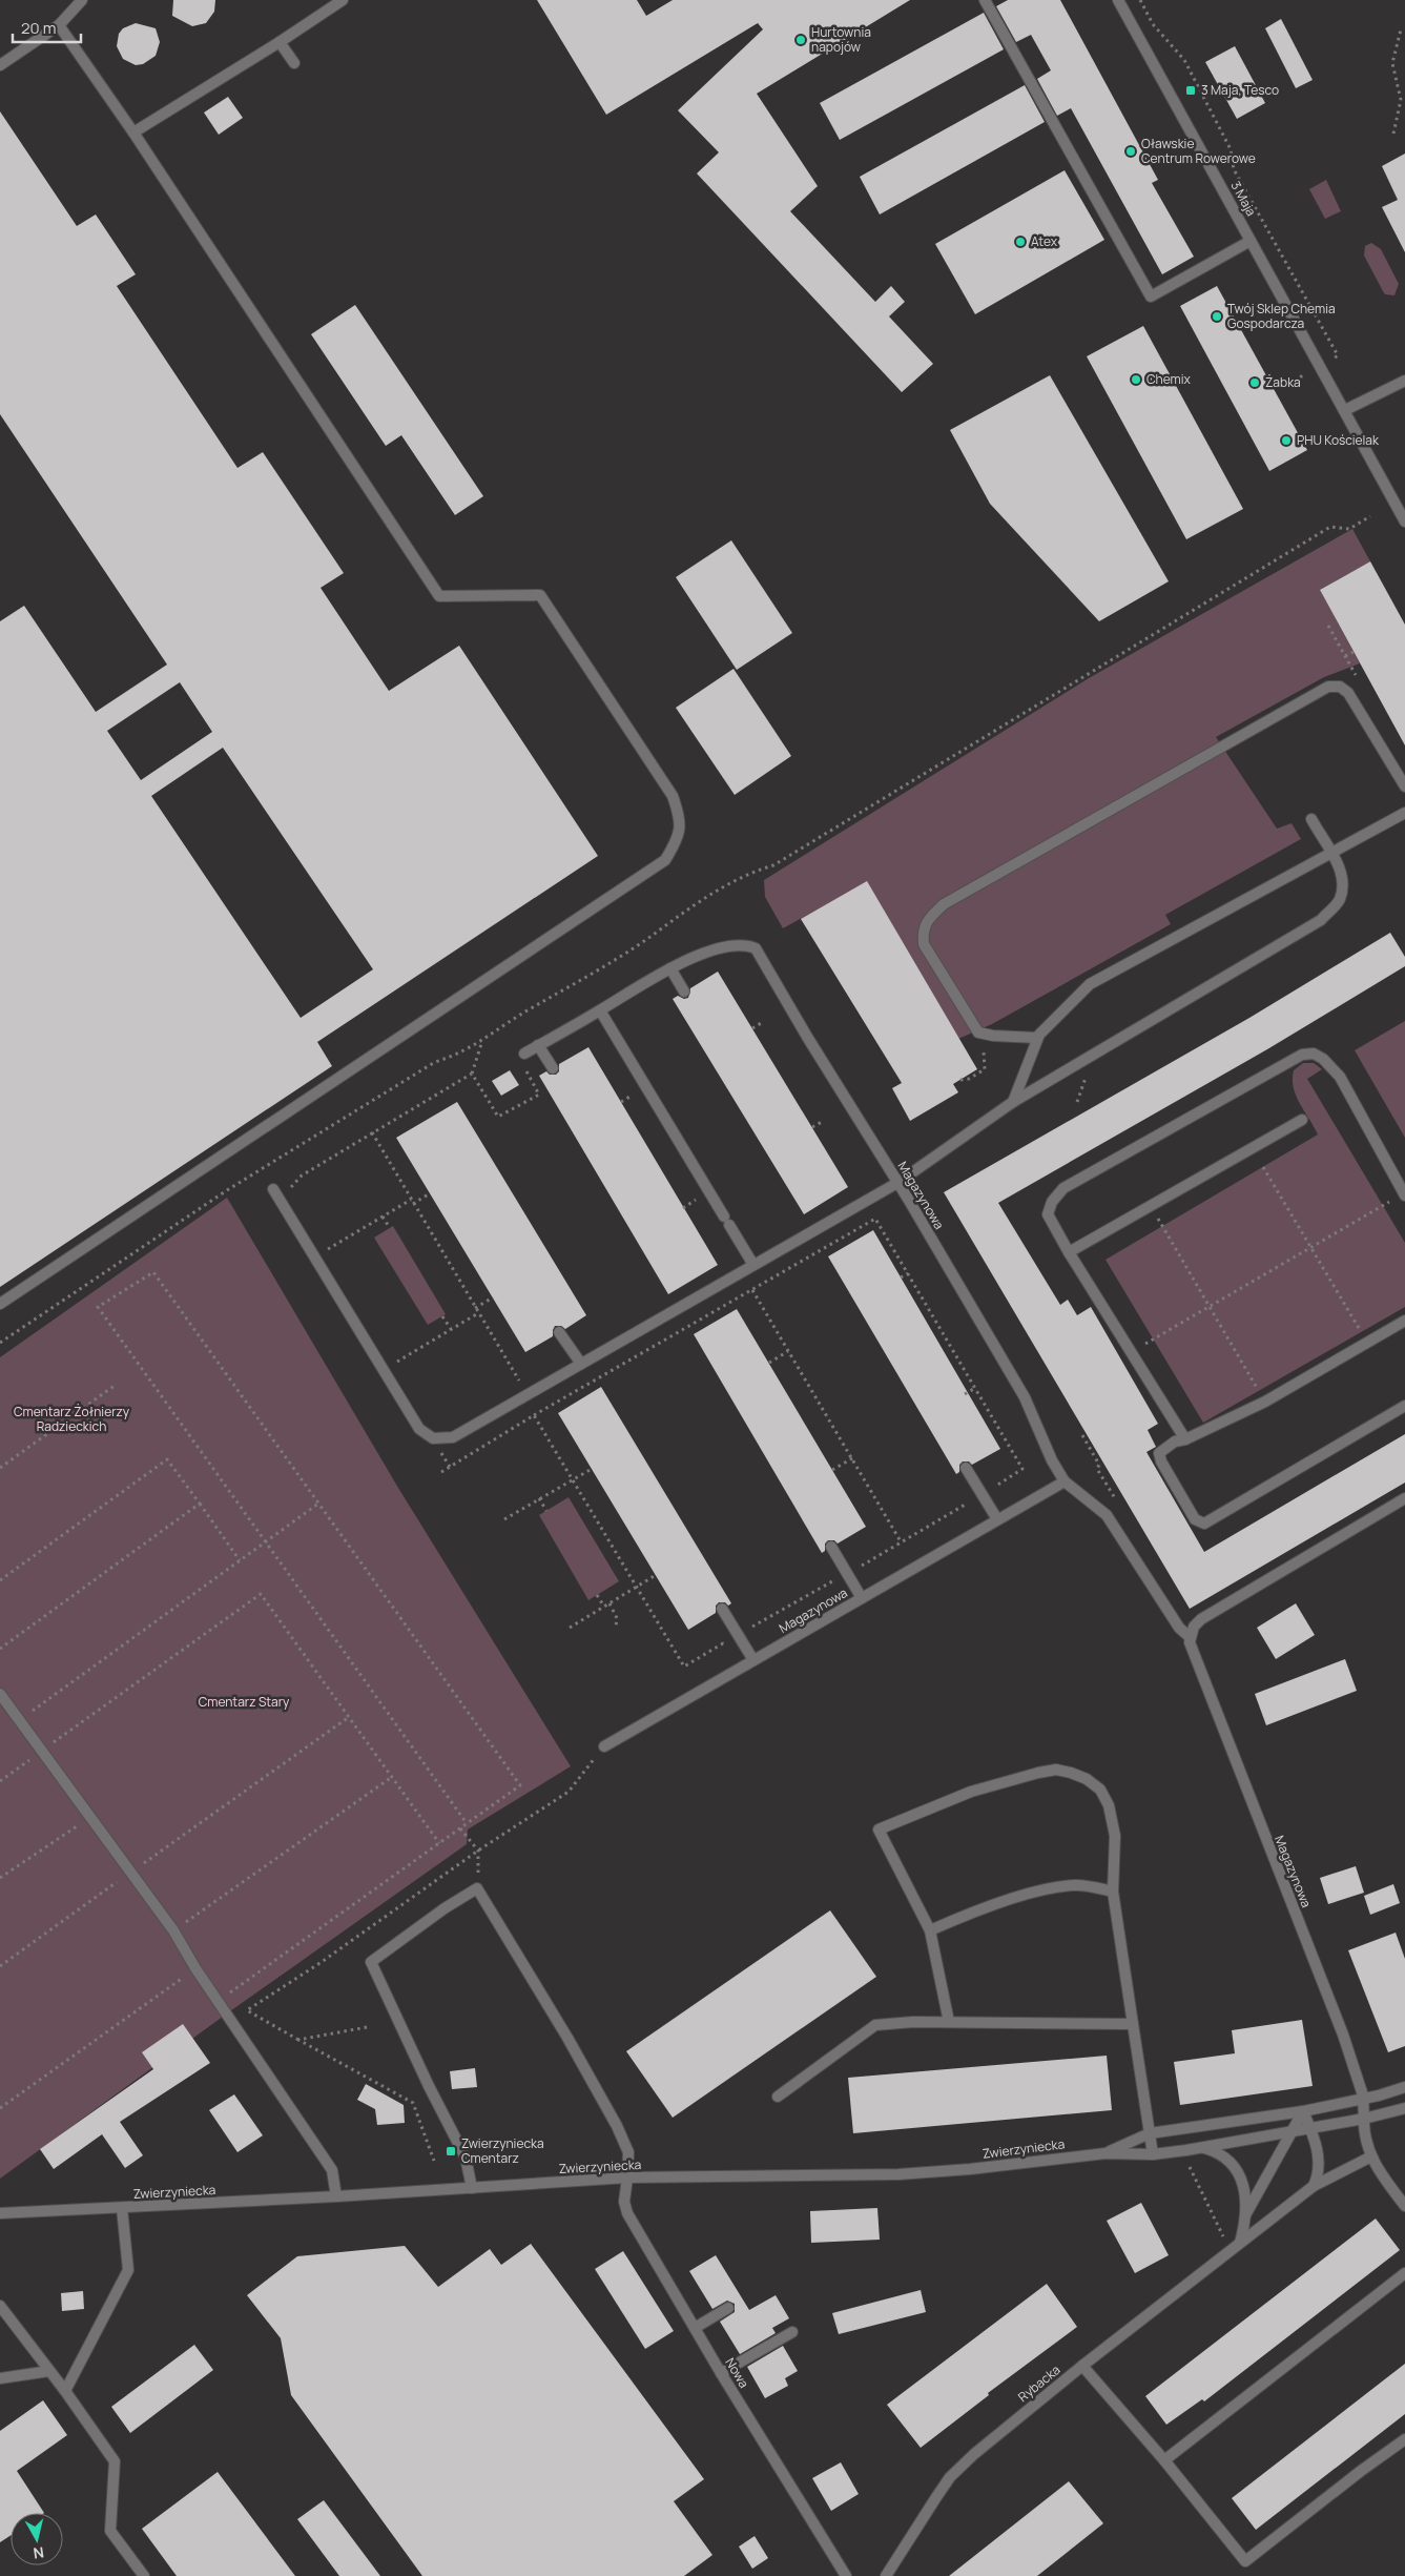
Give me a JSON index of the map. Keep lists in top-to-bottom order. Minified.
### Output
{"streets":{"street":["3 Maja","Magazynowa","Zwierzyniecka","Nowa","Rybacka"]},"crossings":[["Magazynowa","Zwierzyniecka"],["Zwierzyniecka","Nowa"]],"parks":["Cmentarz Żołnierzy Radzieckich","Cmentarz Stary"],"places":{"other":["Hurtownia napojów","Oławskie Centrum Rowerowe","Atex","Twój Sklep Chemia Gospodarcza","Chemix","Żabka","PHU Kościelak"],"transit":["3 Maja, Tesco","Zwierzyniecka Cmentarz"]},"scale_bar":"20 m","north":"bottom"}
